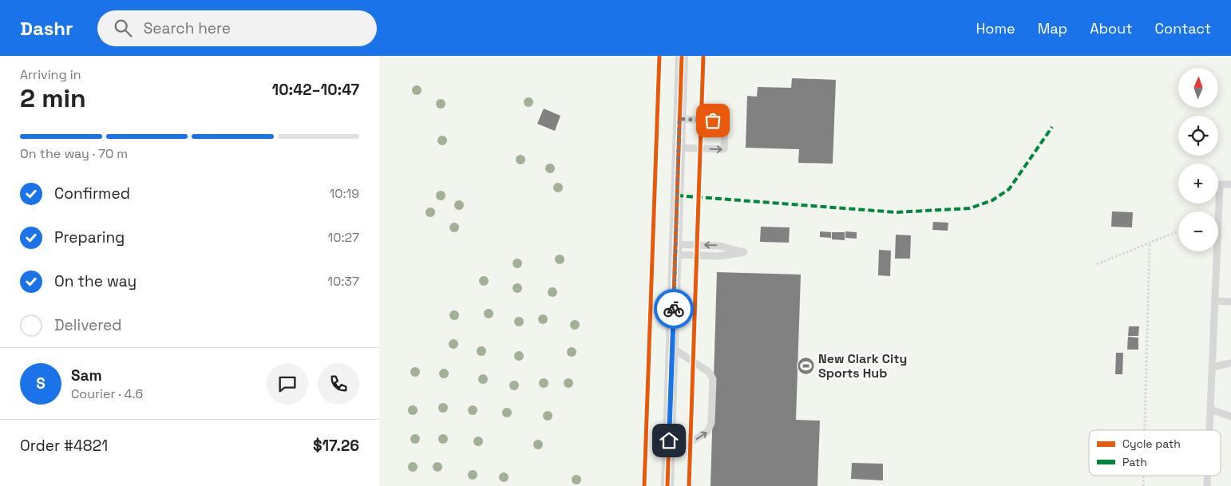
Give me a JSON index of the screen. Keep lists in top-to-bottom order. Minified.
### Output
{"places":{"sports":["New Clark City Sports Hub"]},"legend":["Cycle path","Path"],"north":"top","page":{"header":"Dashr","search":"Search here","nav":["Home","Map","About","Contact"],"heading":["2 min","Arriving in","10:42–10:47"],"panel":["Sam","Courier · 4.6","Order #4821","$17.26"],"map_buttons":["+","−"],"bar":"On the way · 70 m","list":[["Confirmed","10:19"],["Preparing","10:27"],["On the way","10:37"],"Delivered"],"round":"S"}}
